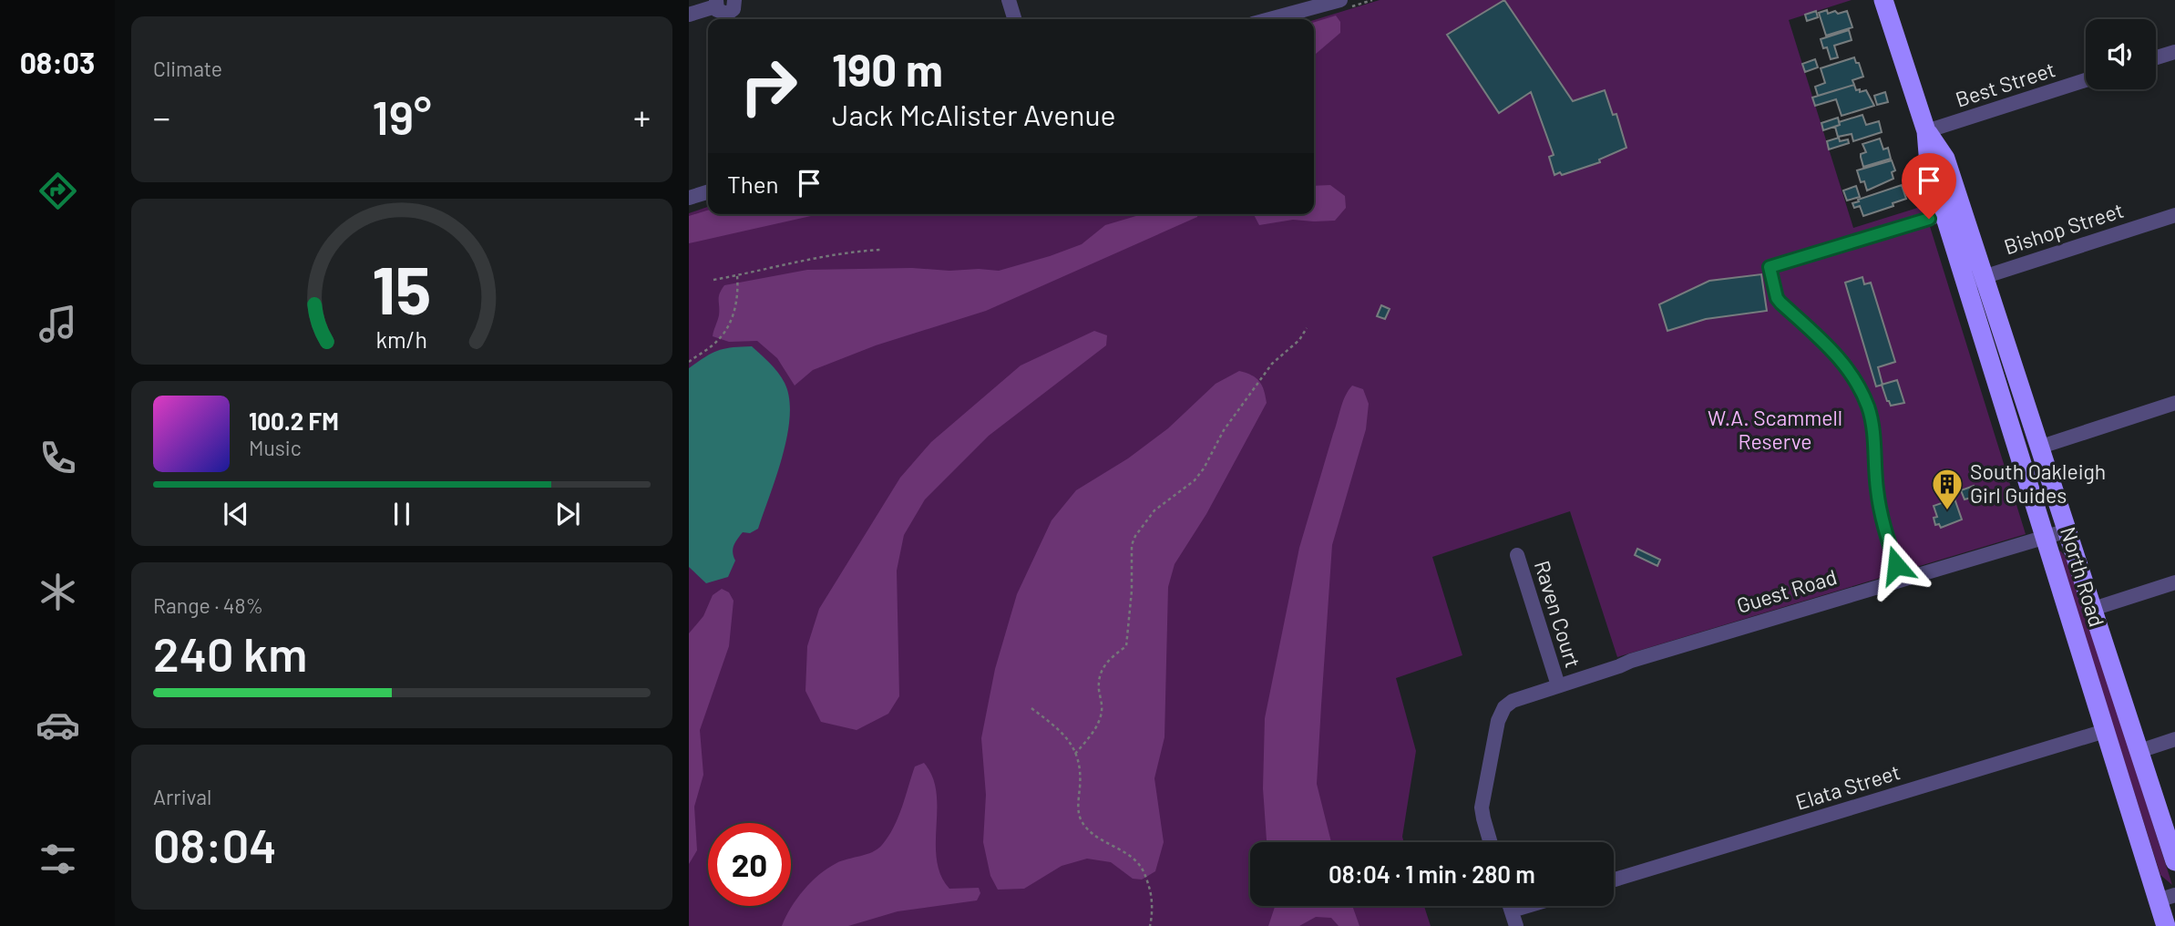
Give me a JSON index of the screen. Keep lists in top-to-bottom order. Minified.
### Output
{"streets":{"highway":["North Road"],"street":["Best Street","Bishop Street","Guest Road","Raven Court","Elata Street"]},"crossings":[["Best Street","North Road"],["Bishop Street","North Road"],["North Road","Guest Road"],["North Road","Elata Street"],["Guest Road","Raven Court"]],"parks":["W.A. Scammell Reserve"],"places":{"building":["South Oakleigh Girl Guides"]},"page":{"tabs":"08:03","tile":["Climate",["Range · 48%","240 km"],["Arrival","08:04"]],"turn":["190 m","Jack McAlister Avenue"],"heat":["−","19°","+"],"then":"Then","song":["100.2 FM","Music"],"limit":"20","trip":"08:04 · 1 min · 280 m","gauge":["15","km/h"]}}
